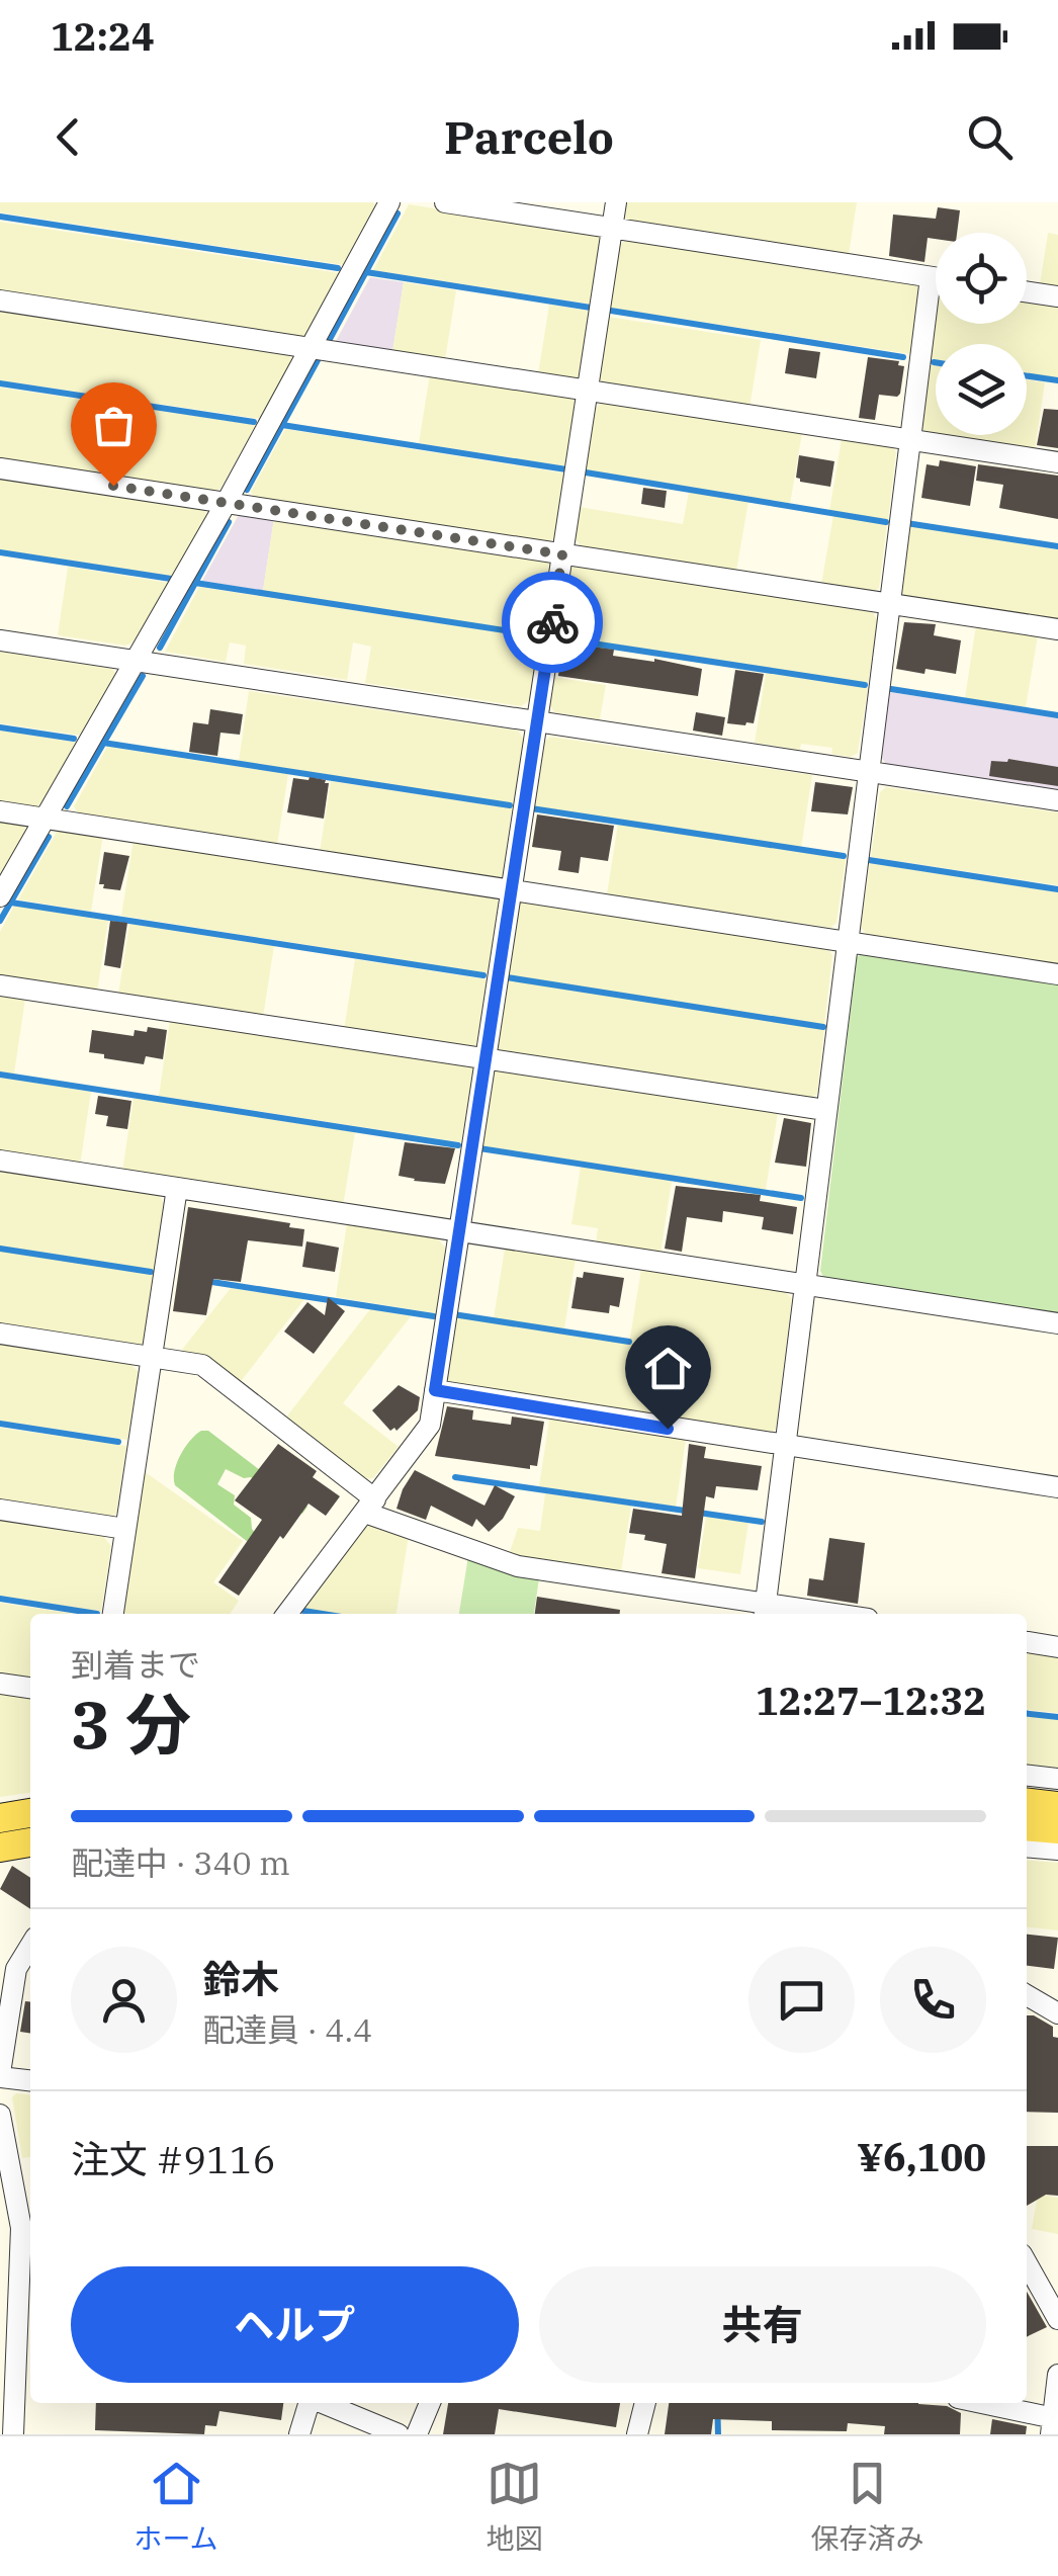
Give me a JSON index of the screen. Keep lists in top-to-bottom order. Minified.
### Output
{"page":{"status":"12:24","header":"Parcelo","heading":["3 分","到着まで","12:27–12:32"],"panel":["鈴木","配達員 · 4.4","注文 #9116","¥6,100"],"bar":"配達中 · 340 m","buttons":["ヘルプ","共有"],"tabs":["ホーム","地図","保存済み"]}}
